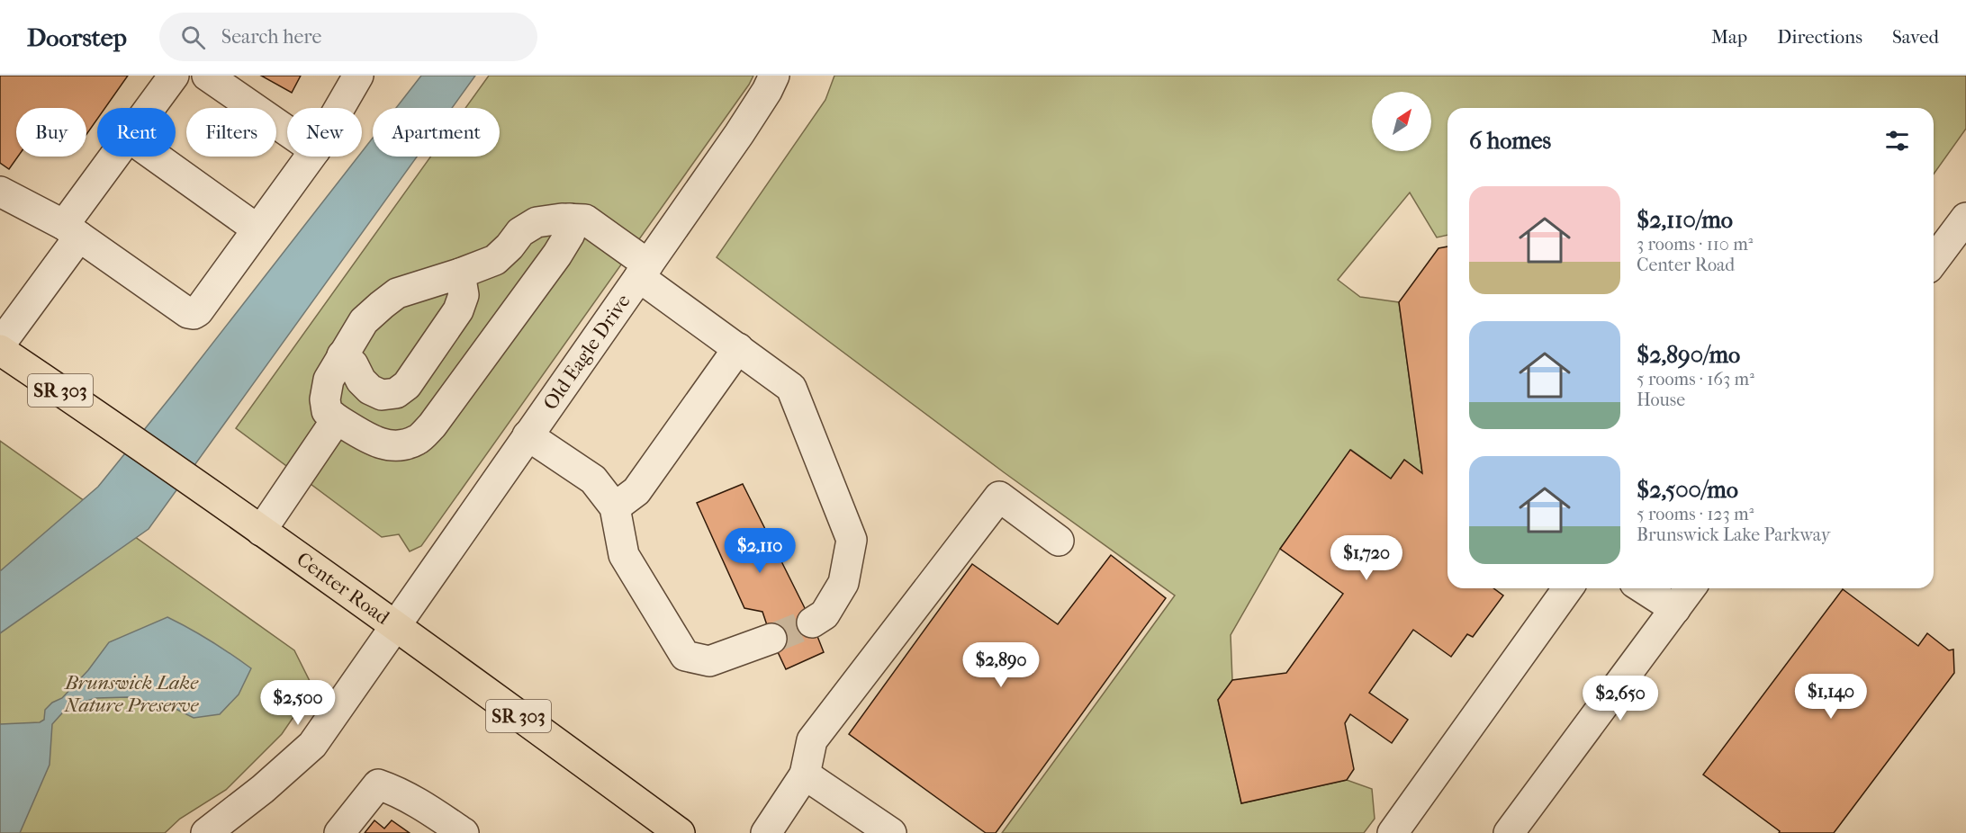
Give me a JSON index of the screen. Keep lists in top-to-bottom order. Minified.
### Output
{"streets":{"main road":["SR 303","Center Road"],"street":["Old Eagle Drive"]},"crossings":[["Old Eagle Drive","Center Road"]],"parks":["Brunswick Lake Nature Preserve"],"north":"top right","page":{"header":"Doorstep","search":"Search here","nav":["Map","Directions","Saved"],"chip":["Buy","Rent","Filters","New","Apartment"],"heading":"6 homes","list":[{"name":"$2,110/mo","note":"3 rooms · 110 m² · Center Road"},{"name":"$2,890/mo","note":"5 rooms · 163 m² · House"},{"name":"$2,500/mo","note":"5 rooms · 123 m² · Brunswick Lake Parkway"}],"price":["$2,110","$1,720","$2,890","$1,140","$2,650","$2,500"]}}
